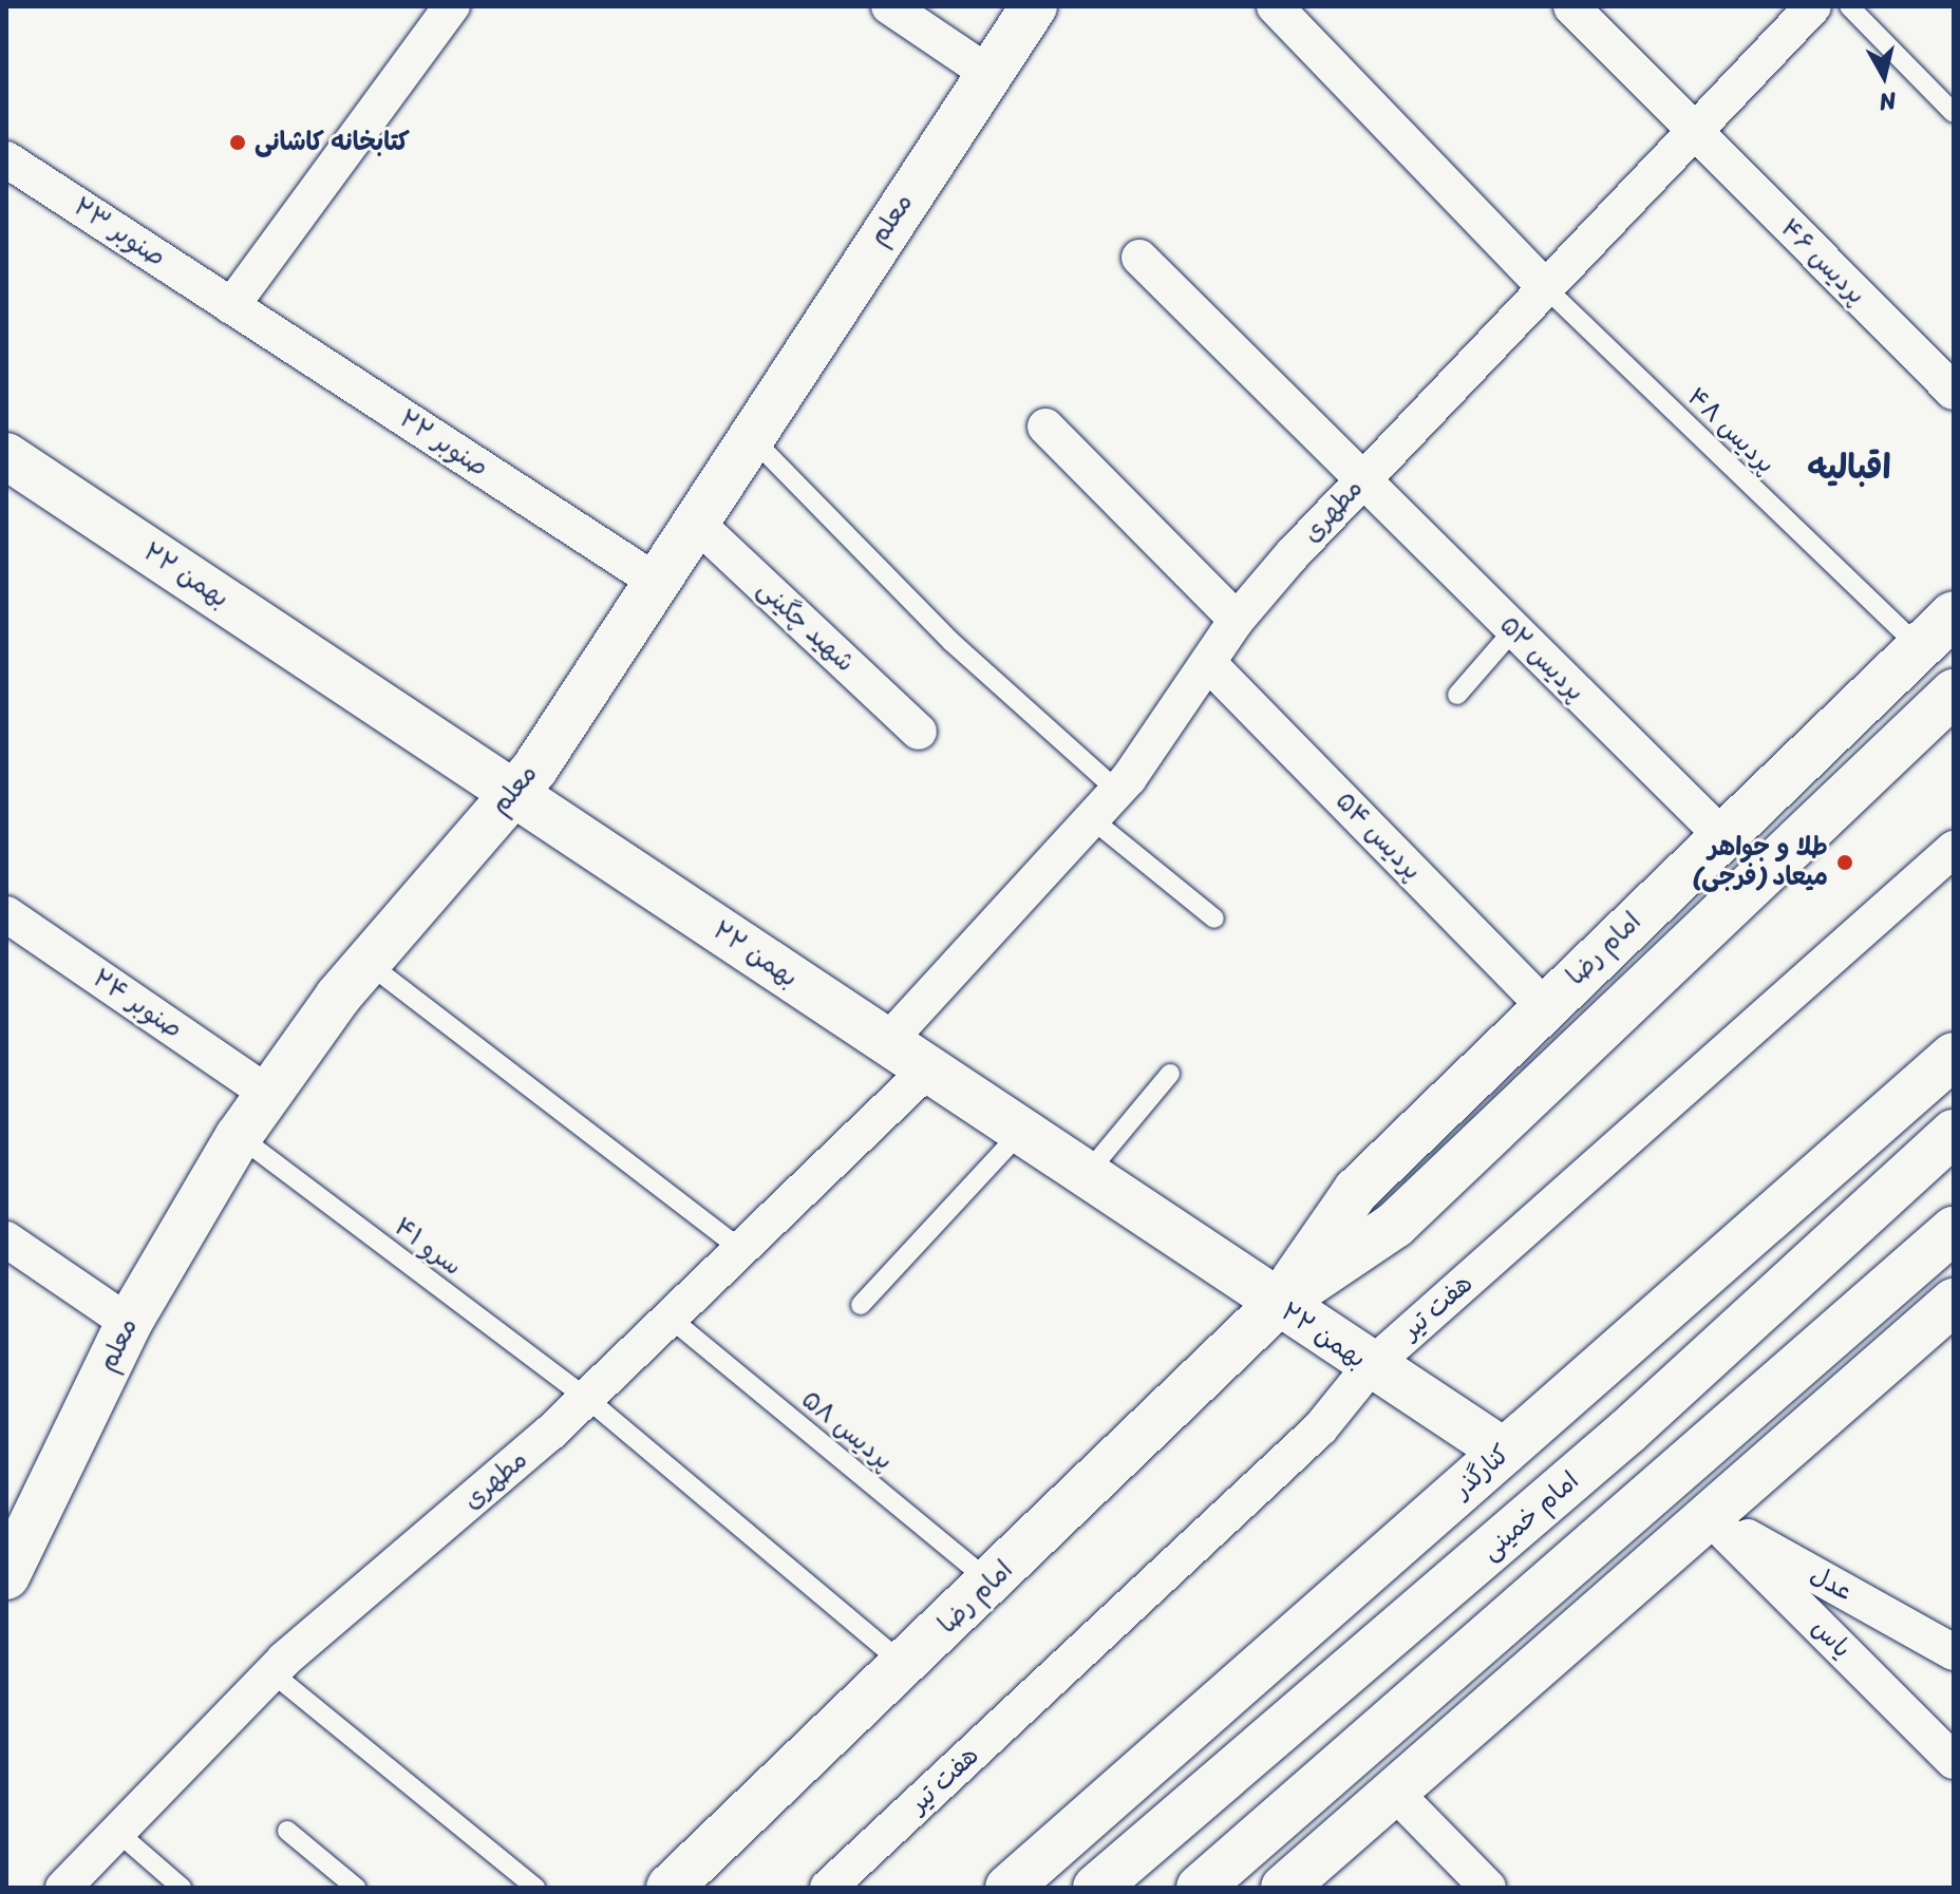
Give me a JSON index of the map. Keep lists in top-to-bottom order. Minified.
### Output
{"streets":{"main road":["معلم","۲۲ بهمن","امام رضا","کنارگذر","امام خمینی"],"street":["صنوبر ۲۳","پردیس ۴۶","صنوبر ۲۲","مطهری","شهید چگینی","پردیس ۵۲","پردیس ۵۴","صنوبر ۲۴","هفت تیر","عدل","یاس"],"lane":["پردیس ۴۸","سرو ۴۱","پردیس ۵۸"]},"crossings":[["معلم","صنوبر ۲۲"],["معلم","۲۲ بهمن"],["معلم","شهید چگینی"],["معلم","صنوبر ۲۴"],["معلم","سرو ۴۱"],["صنوبر ۲۳","صنوبر ۲۲"],["پردیس ۴۶","مطهری"],["پردیس ۴۸","مطهری"],["پردیس ۴۸","امام رضا"],["مطهری","۲۲ بهمن"],["مطهری","پردیس ۵۲"],["مطهری","پردیس ۵۴"],["مطهری","سرو ۴۱"],["مطهری","پردیس ۵۸"],["۲۲ بهمن","امام رضا"],["۲۲ بهمن","هفت تیر"],["۲۲ بهمن","کنارگذر"],["پردیس ۵۲","امام رضا"],["پردیس ۵۴","امام رضا"],["امام رضا","سرو ۴۱"],["امام رضا","پردیس ۵۸"],["عدل","یاس"]],"districts":["اقبالیه"],"places":["کتابخانه کاشانی","طلا و جواهر میعاد (فرجی)"],"north":"bottom"}
